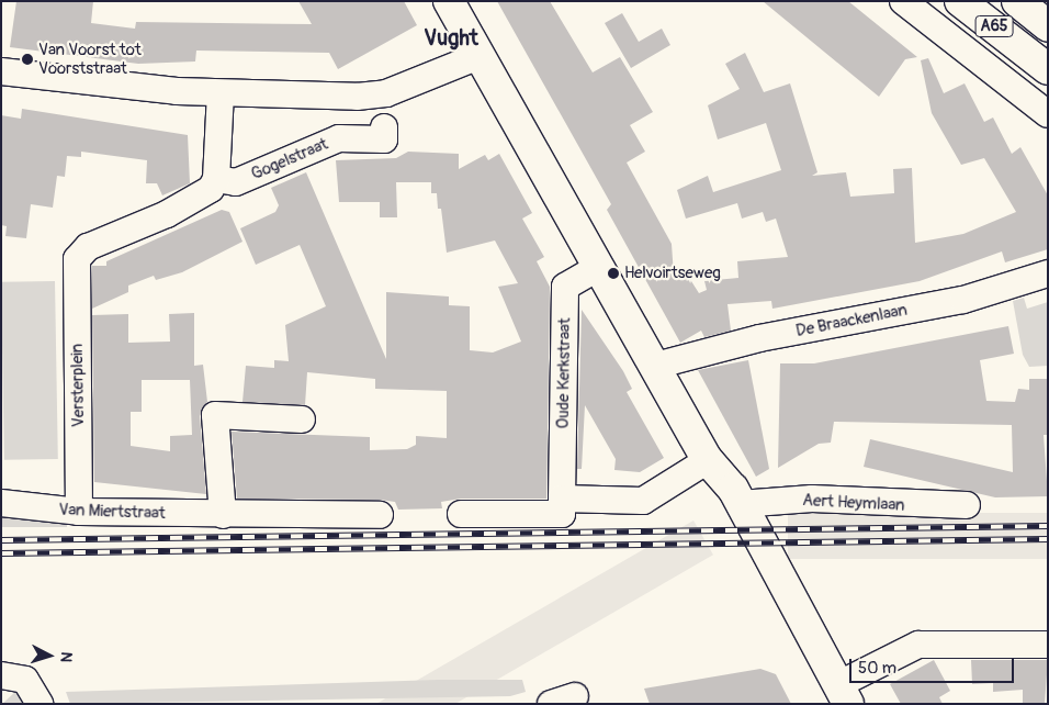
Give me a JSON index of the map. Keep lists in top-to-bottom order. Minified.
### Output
{"streets":{"main road":["A65"],"street":["Gogelstraat","De Braackenlaan","Oude Kerkstraat","Versterplein","Aert Heymlaan","Van Miertstraat"]},"crossings":[["Gogelstraat","Versterplein"],["Versterplein","Van Miertstraat"]],"districts":["Vught"],"places":["Van Voorst tot Voorststraat","Helvoirtseweg"],"scale_bar":"50 m","north":"right"}
